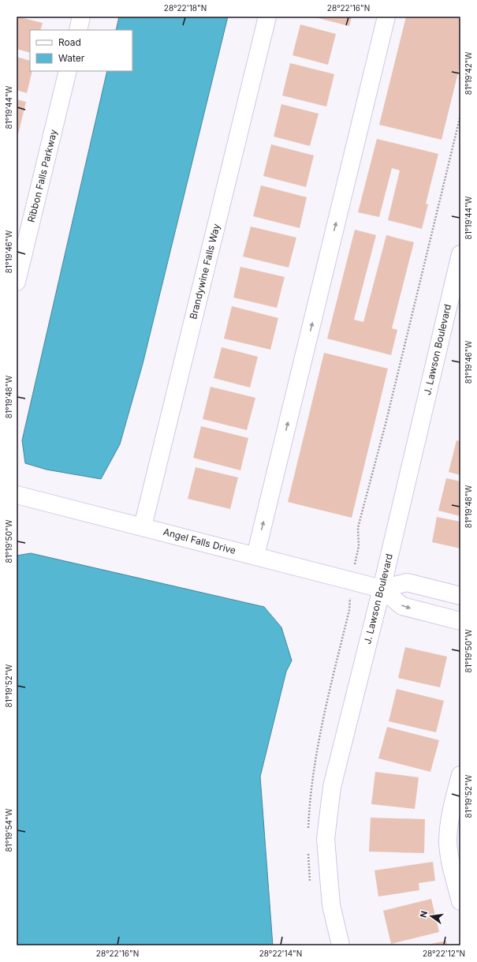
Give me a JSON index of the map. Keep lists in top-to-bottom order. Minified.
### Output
{"streets":{"street":["Ribbon Falls Parkway","Brandywine Falls Way","J. Lawson Boulevard","Angel Falls Drive"]},"crossings":[["Brandywine Falls Way","Angel Falls Drive"],["J. Lawson Boulevard","Angel Falls Drive"]],"legend":["Road","Water"],"north":"left","coordinates":["28°22'18\"N","28°22'16\"N","81°19'42\"W","81°19'44\"W","81°19'46\"W","81°19'48\"W","81°19'50\"W","81°19'52\"W","81°19'54\"W","28°22'14\"N","28°22'12\"N"]}
